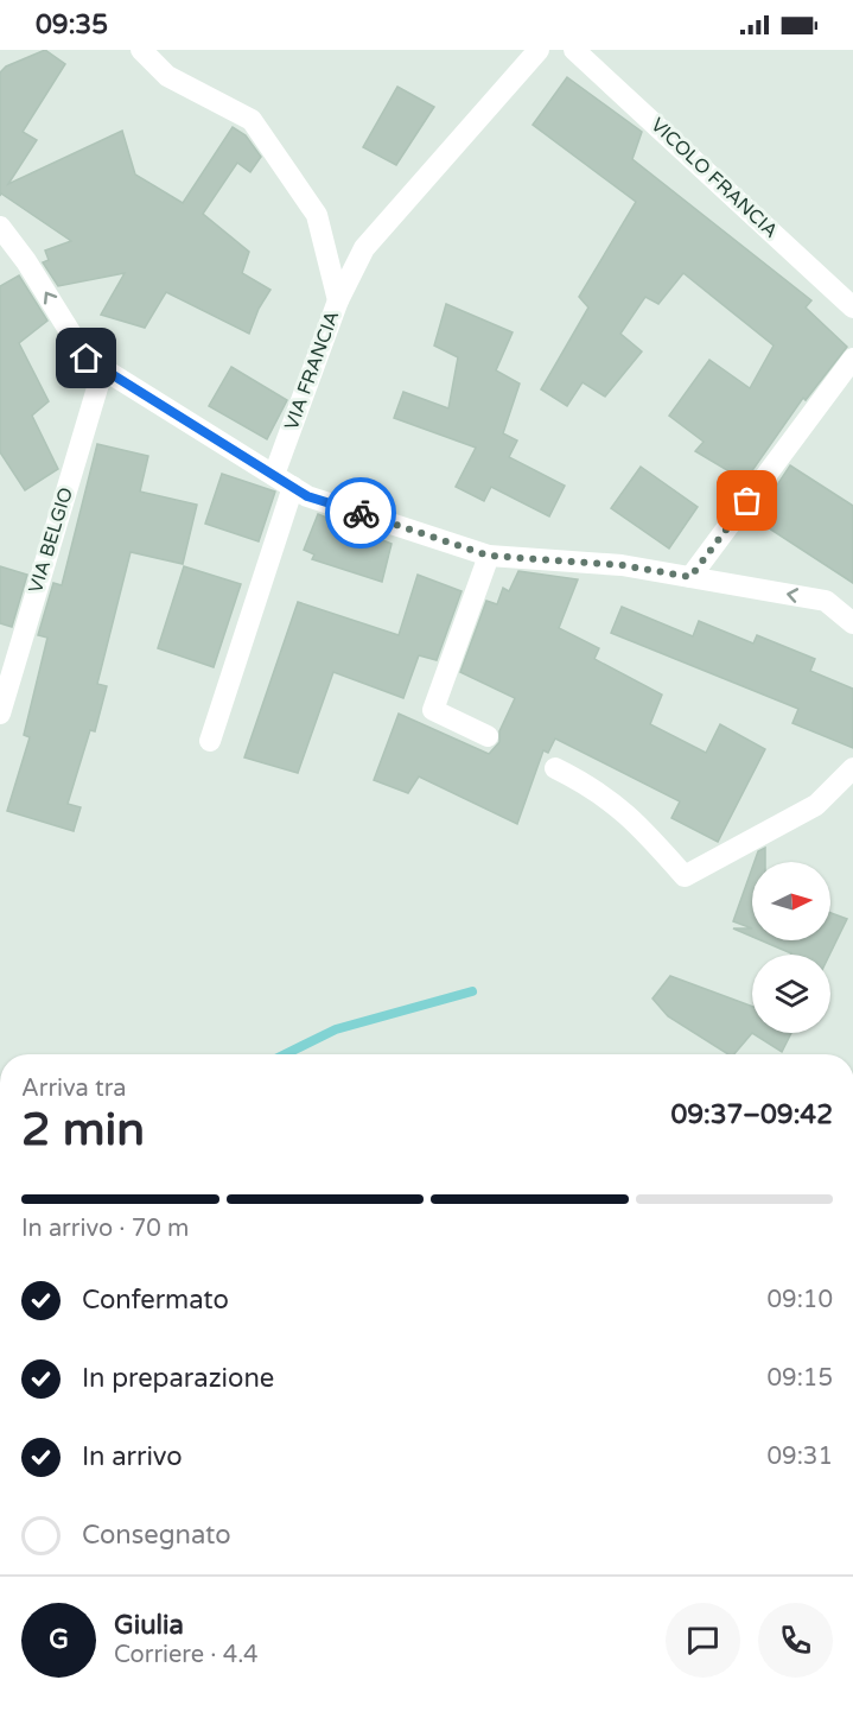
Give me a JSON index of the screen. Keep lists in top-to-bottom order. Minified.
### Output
{"streets":{"street":["VICOLO FRANCIA","VIA FRANCIA","VIA BELGIO"]},"north":"right","page":{"status":"09:35","heading":["2 min","Arriva tra","09:37–09:42"],"panel":["Giulia","Corriere · 4.4"],"bar":"In arrivo · 70 m","list":[["Confermato","09:10"],["In preparazione","09:15"],["In arrivo","09:31"],"Consegnato"],"round":"G"}}
